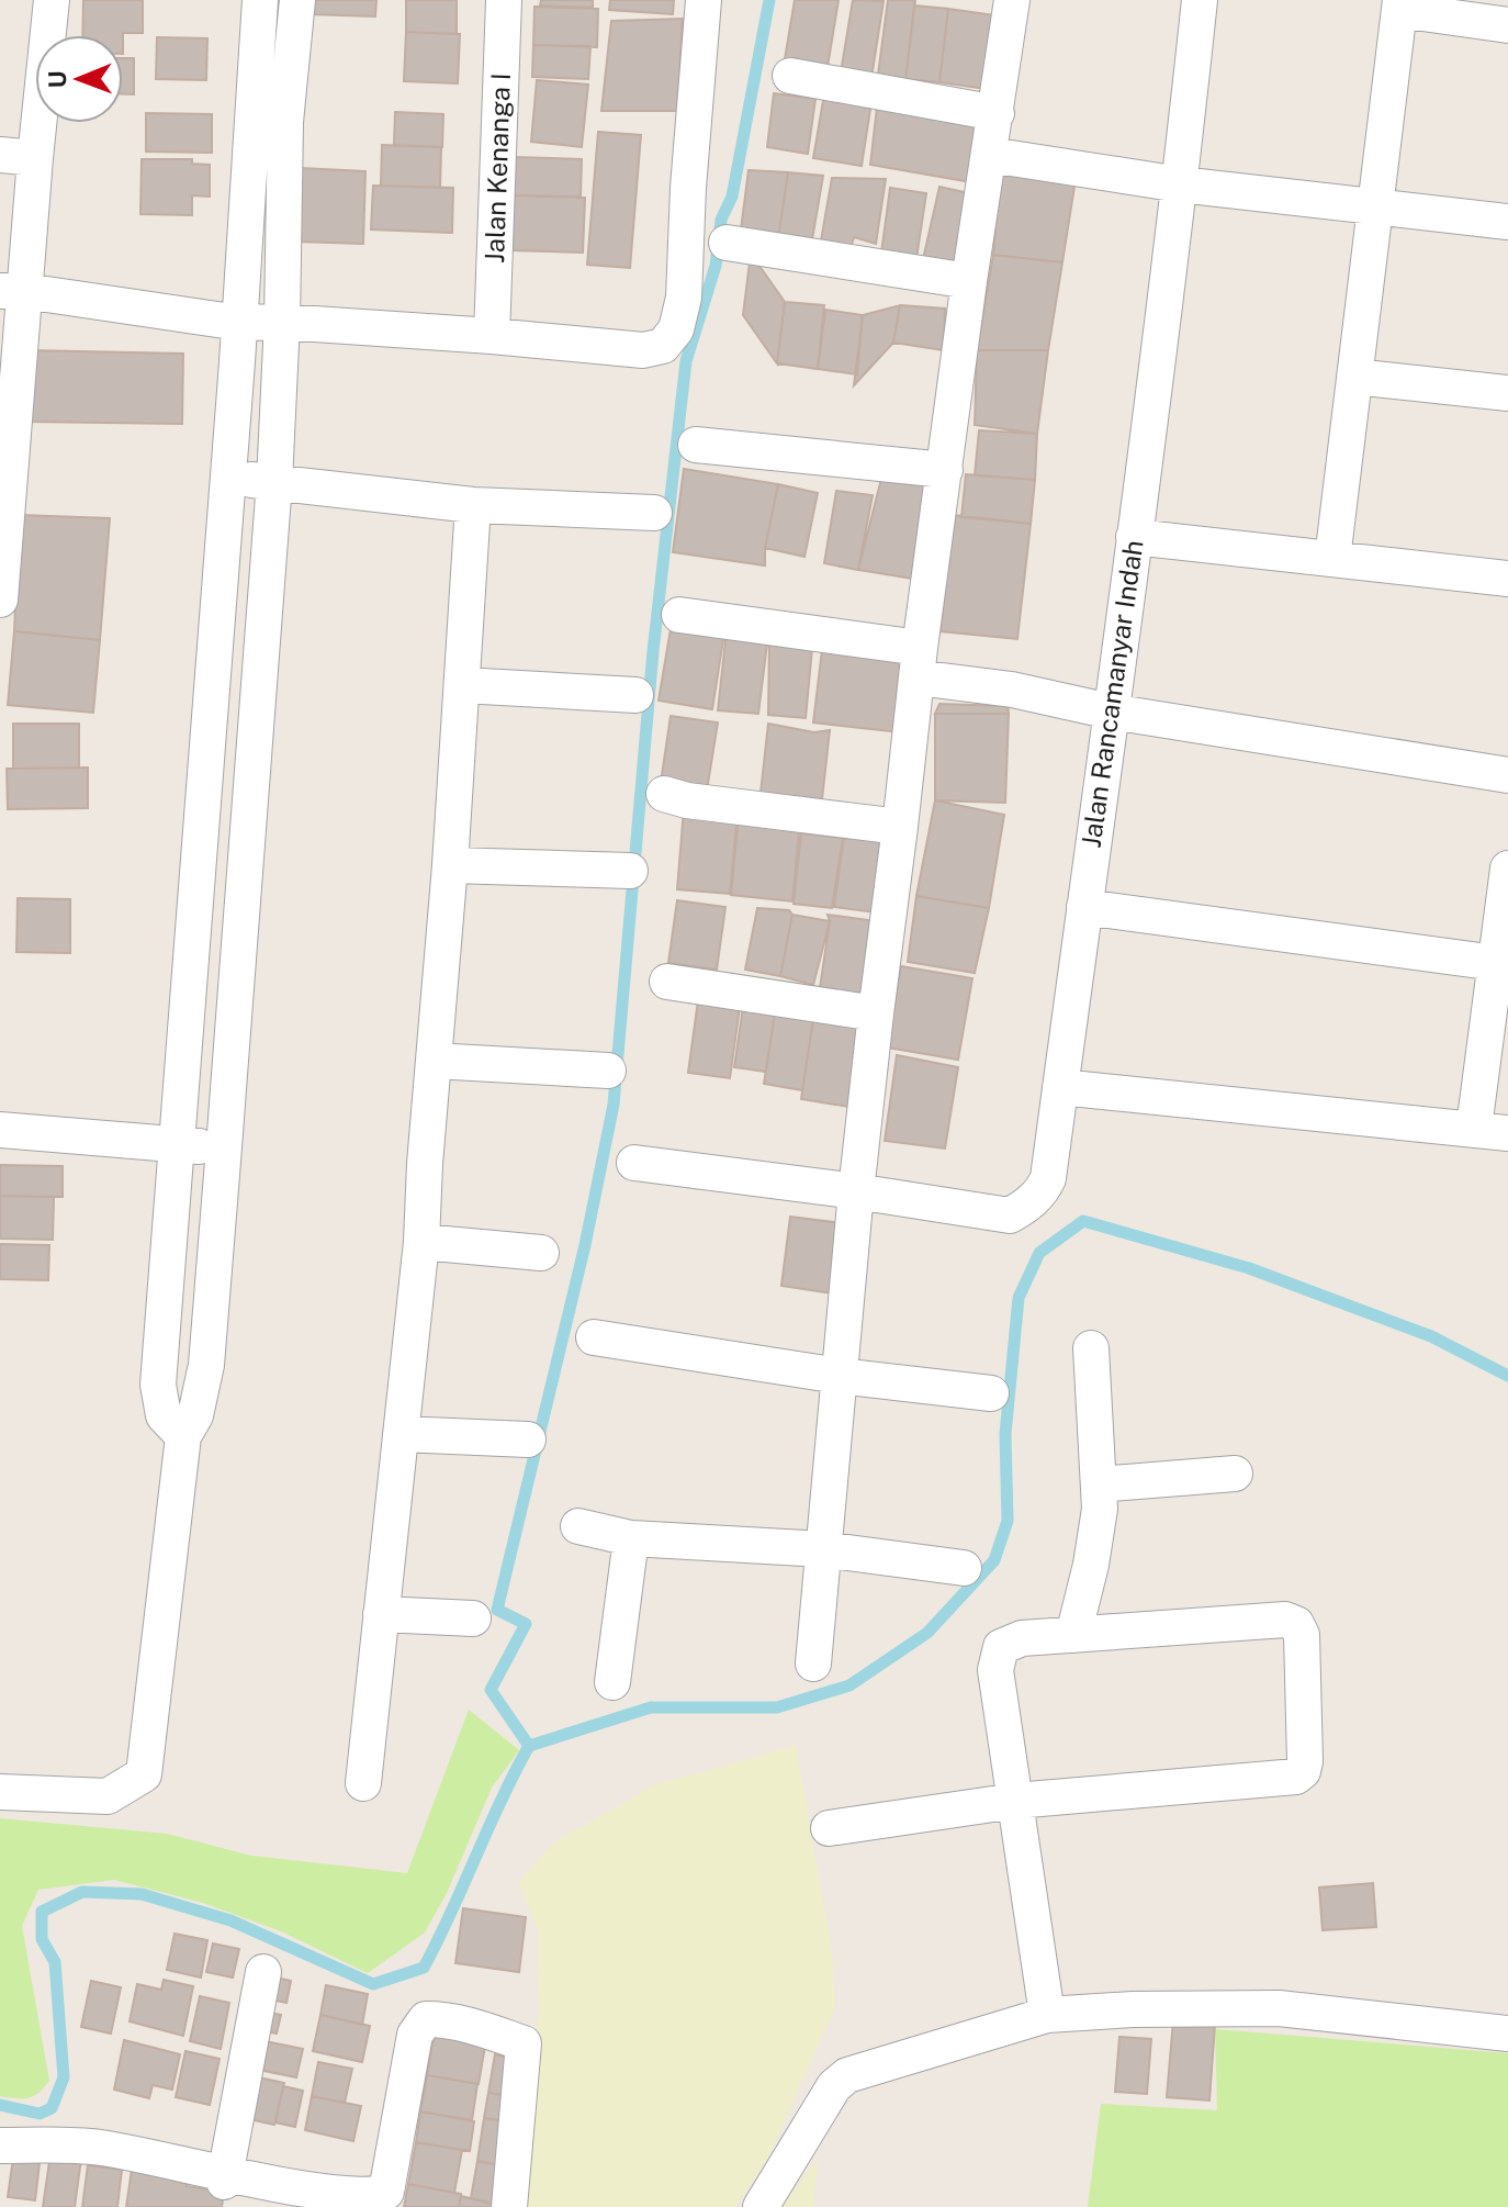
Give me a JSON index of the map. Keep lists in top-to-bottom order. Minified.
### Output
{"streets":{"street":["Jalan Kenanga I","Jalan Rancamanyar Indah"]},"north":"left"}
